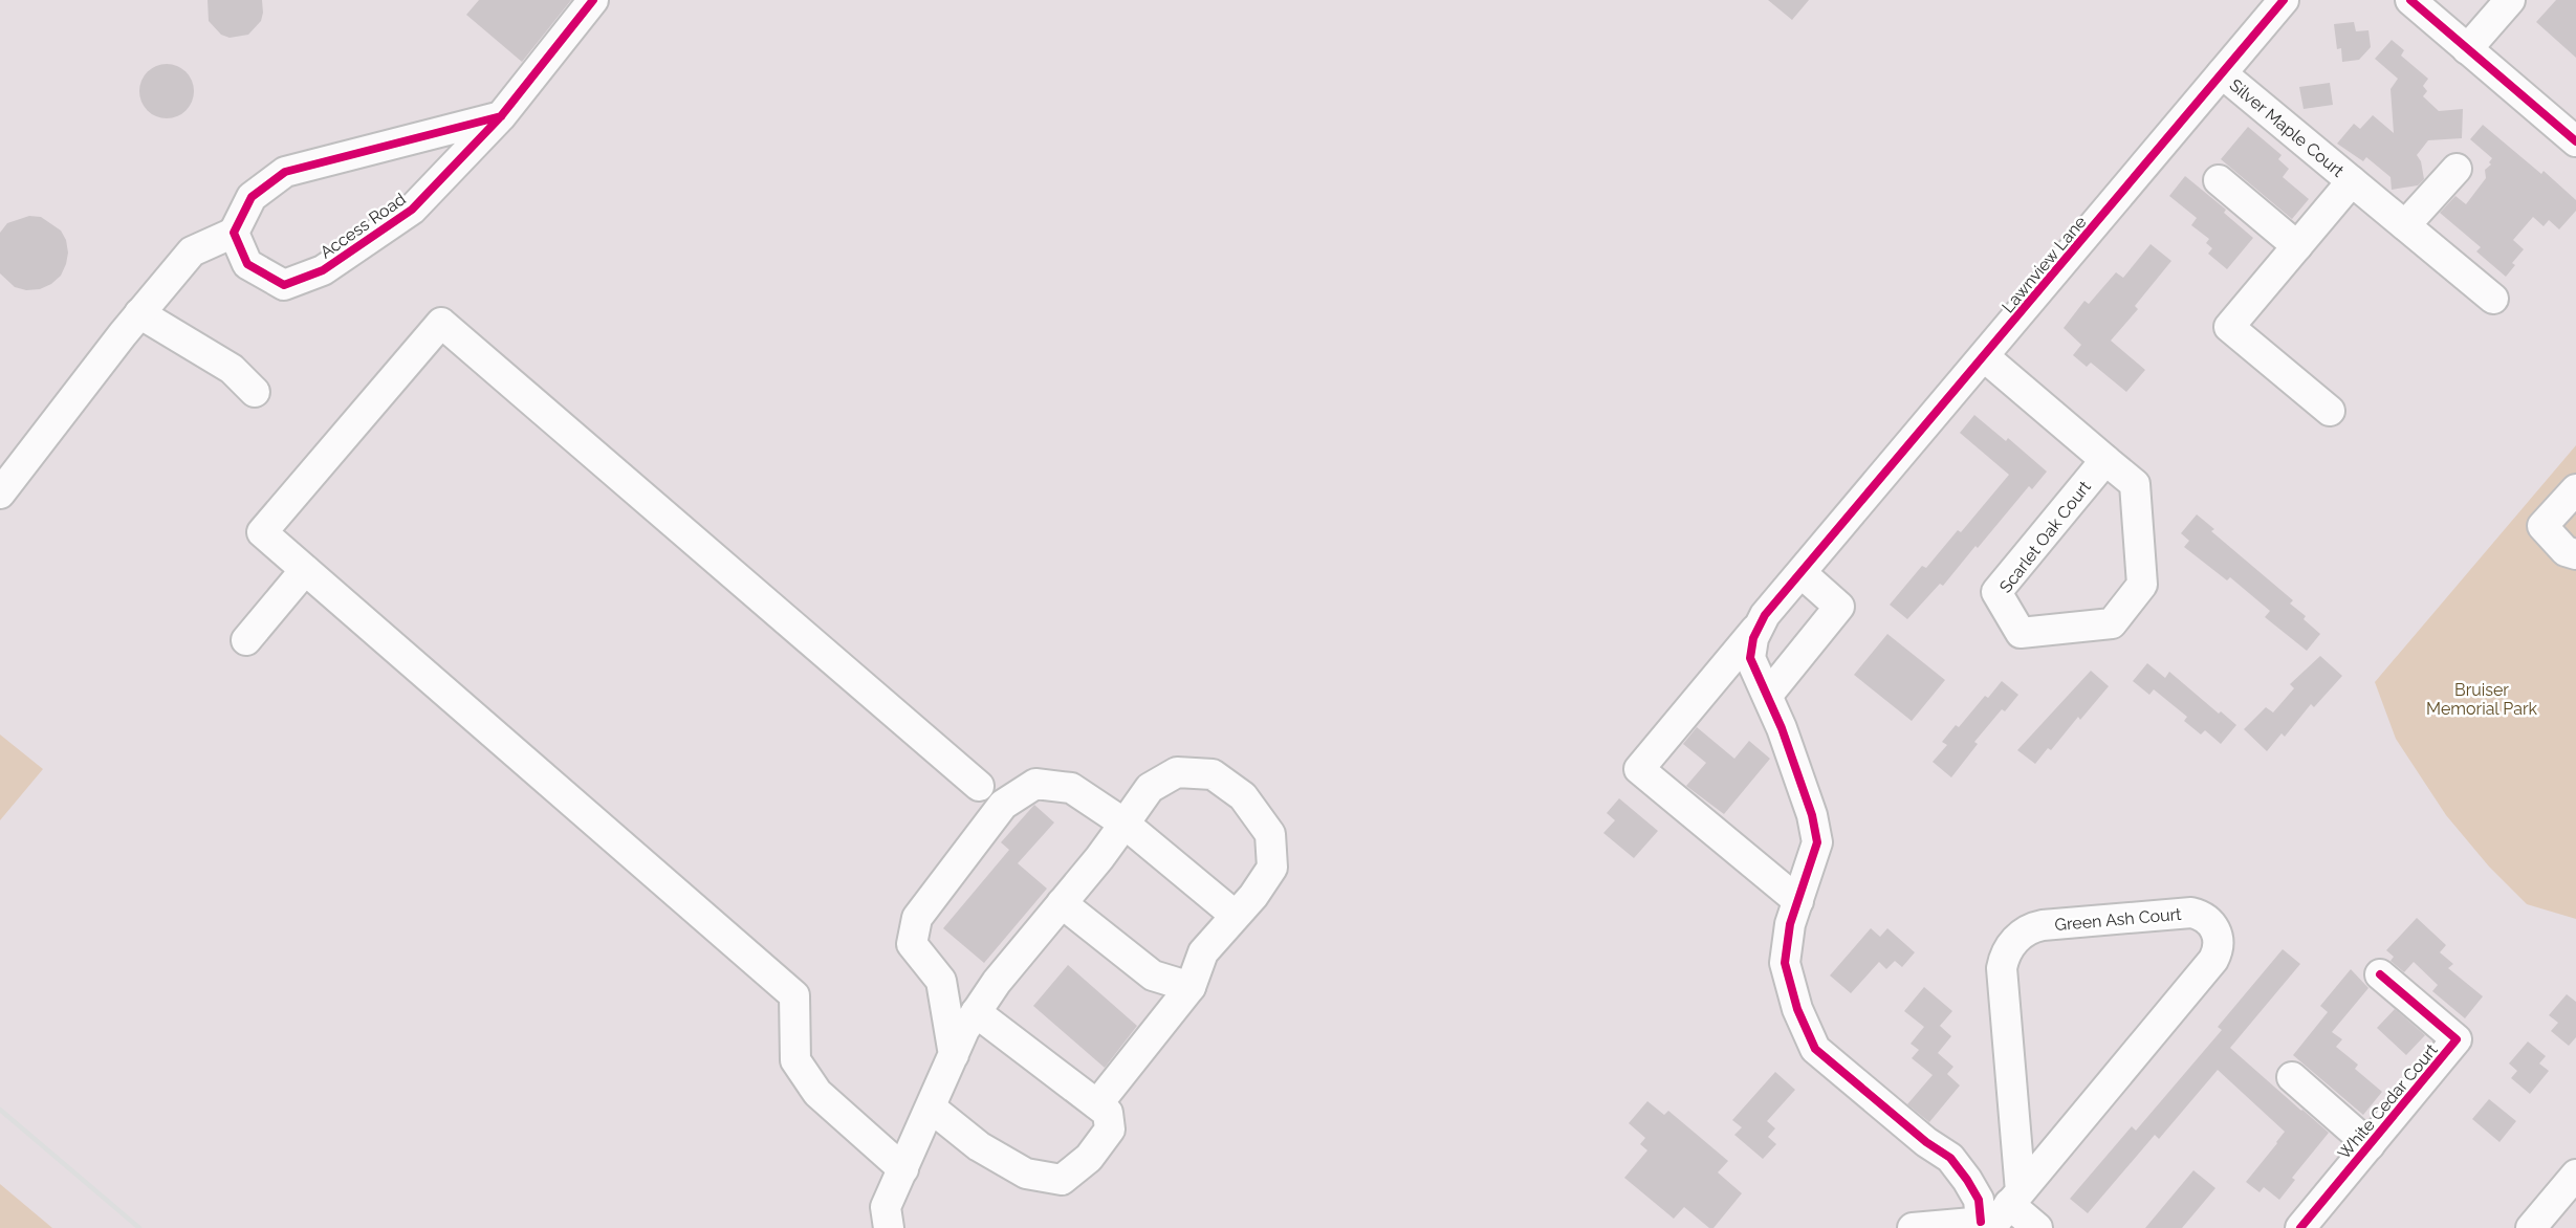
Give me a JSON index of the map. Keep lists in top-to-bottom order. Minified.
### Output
{"streets":{"street":["Silver Maple Court","Access Road","Lawnview Lane","Scarlet Oak Court","Green Ash Court","White Cedar Court"]},"crossings":[["Silver Maple Court","Lawnview Lane"],["Lawnview Lane","Scarlet Oak Court"]],"parks":["Bruiser Memorial Park"]}
